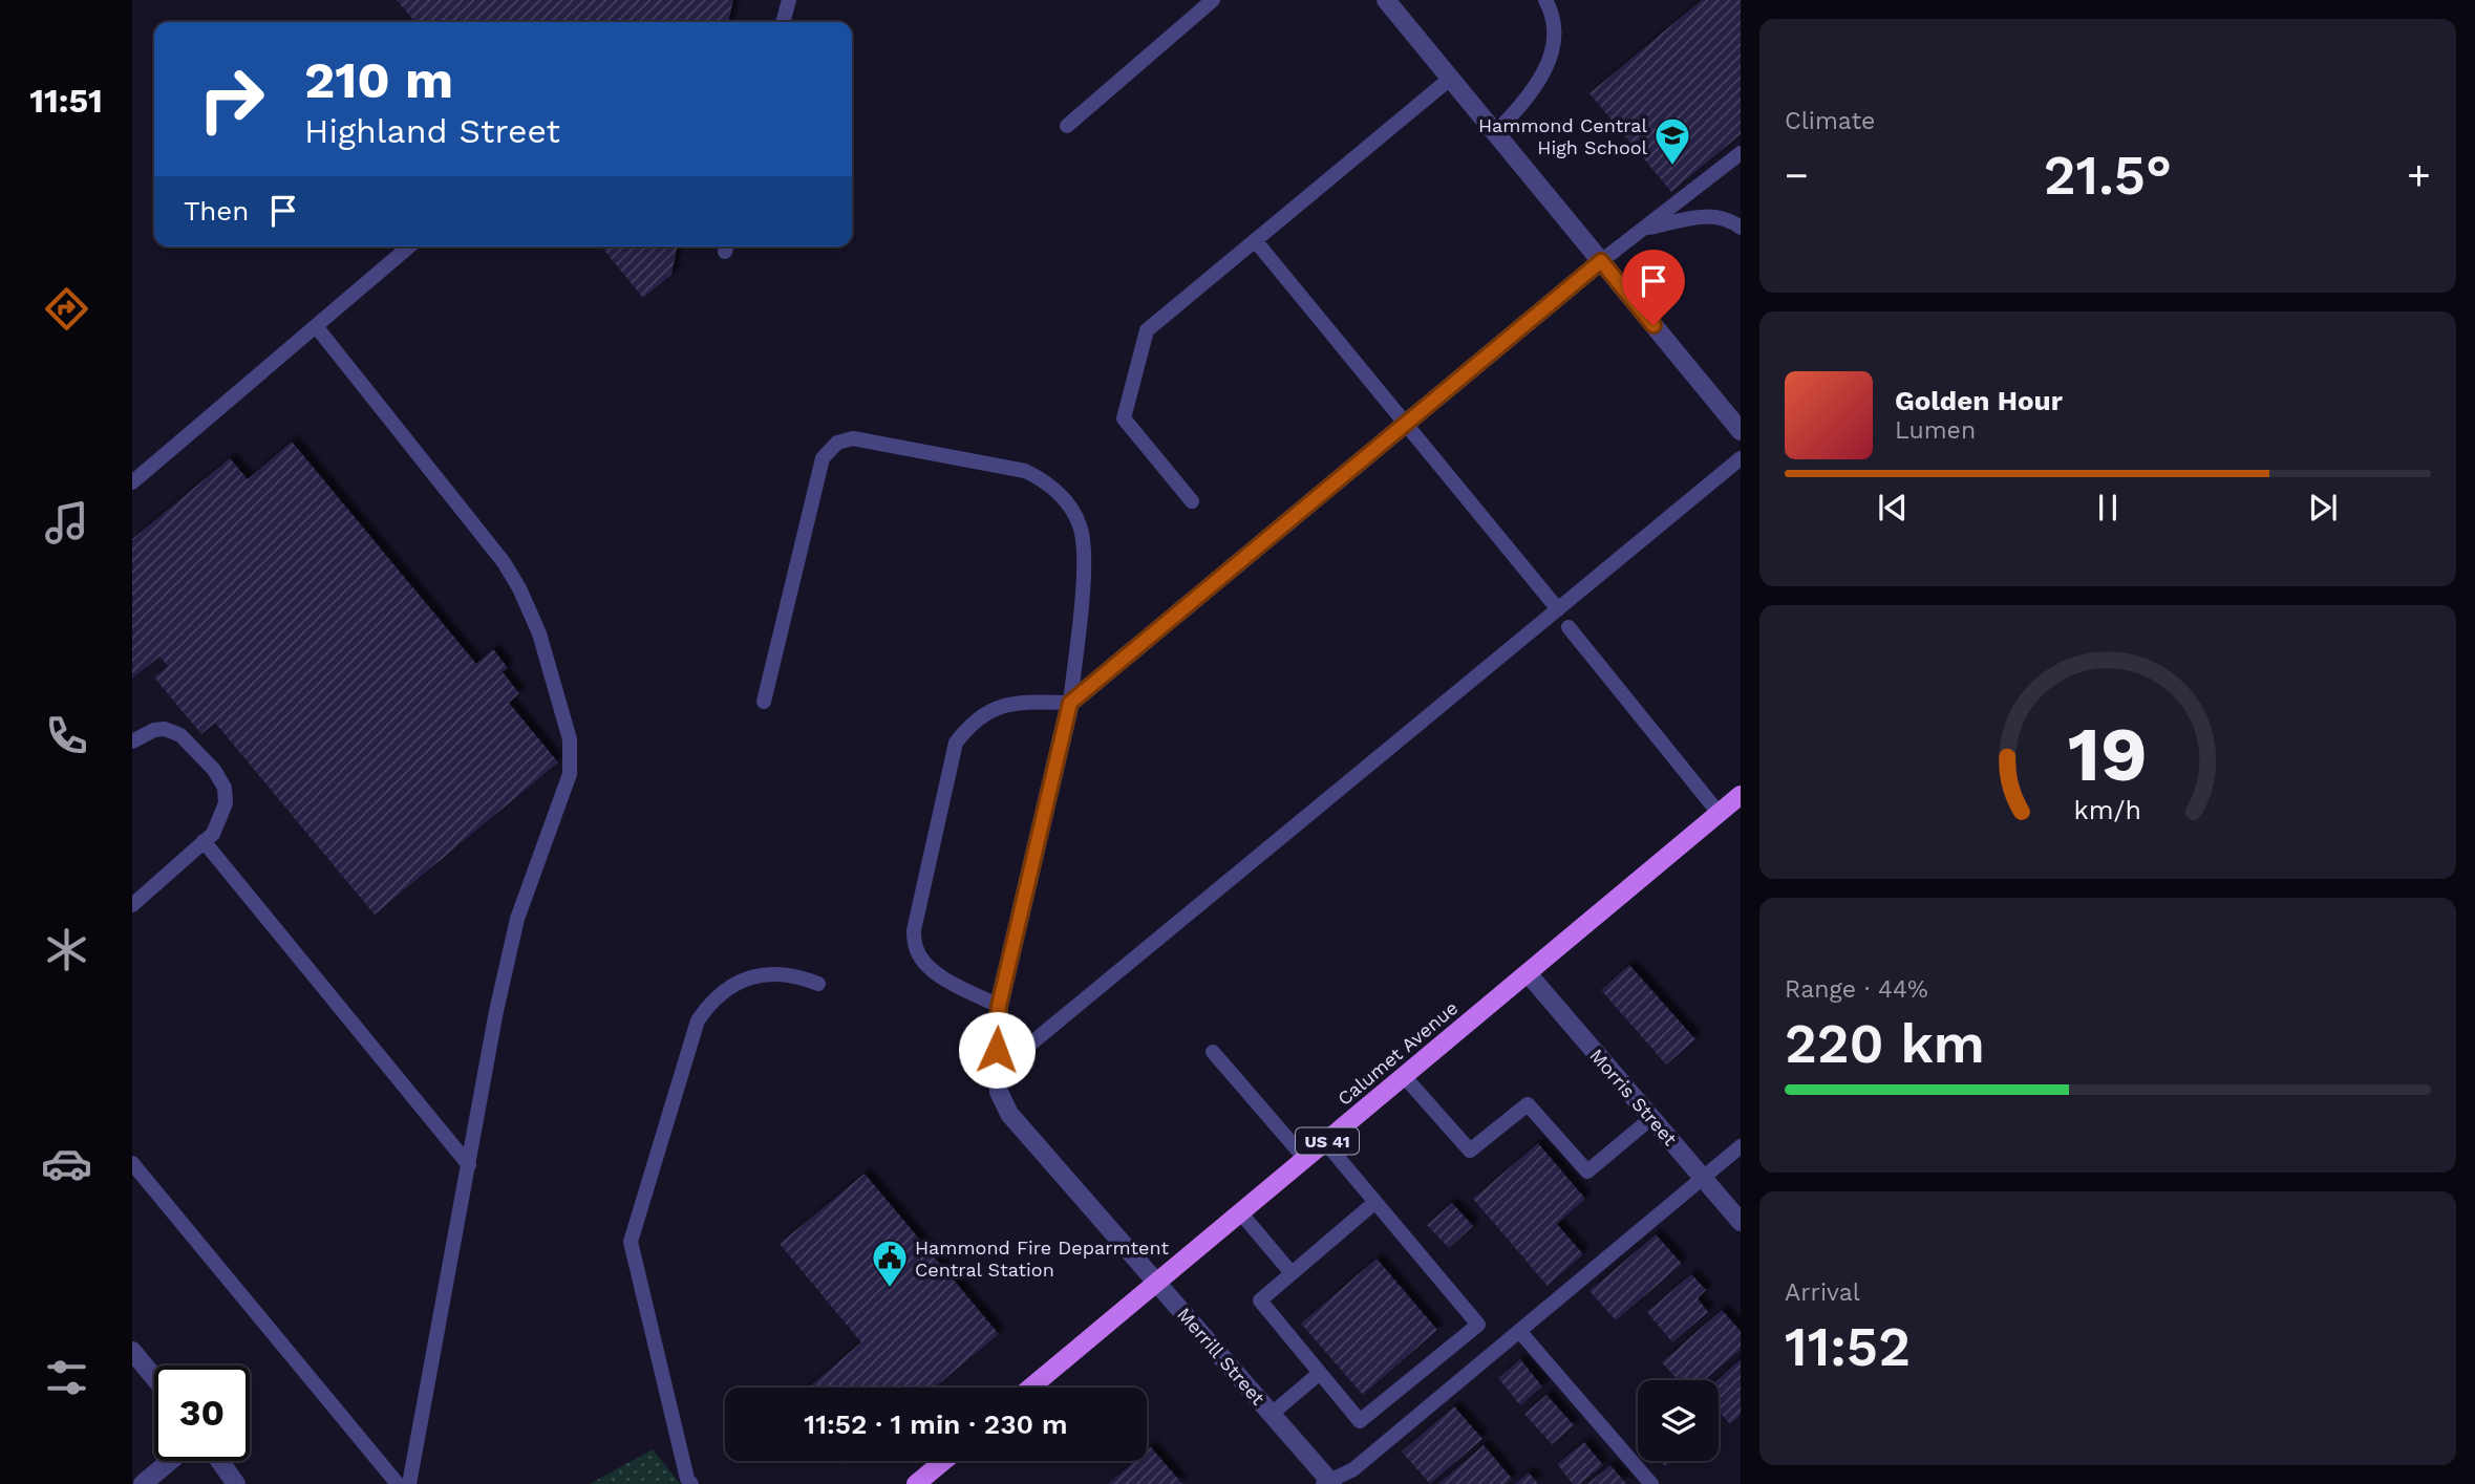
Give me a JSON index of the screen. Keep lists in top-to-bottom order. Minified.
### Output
{"streets":{"main road":["Calumet Avenue","US 41"],"street":["Morris Street","Merrill Street"]},"crossings":[["Calumet Avenue","Morris Street"],["Calumet Avenue","Merrill Street"]],"places":{"school or university":["Hammond Central High School"],"public building":["Hammond Fire Deparmtent Central Station"]},"page":{"tabs":"11:51","tile":["Climate",["Range · 44%","220 km"],["Arrival","11:52"]],"turn":["210 m","Highland Street"],"heat":["−","21.5°","+"],"then":"Then","song":["Golden Hour","Lumen"],"limit":"30","trip":"11:52 · 1 min · 230 m","gauge":["19","km/h"]}}
